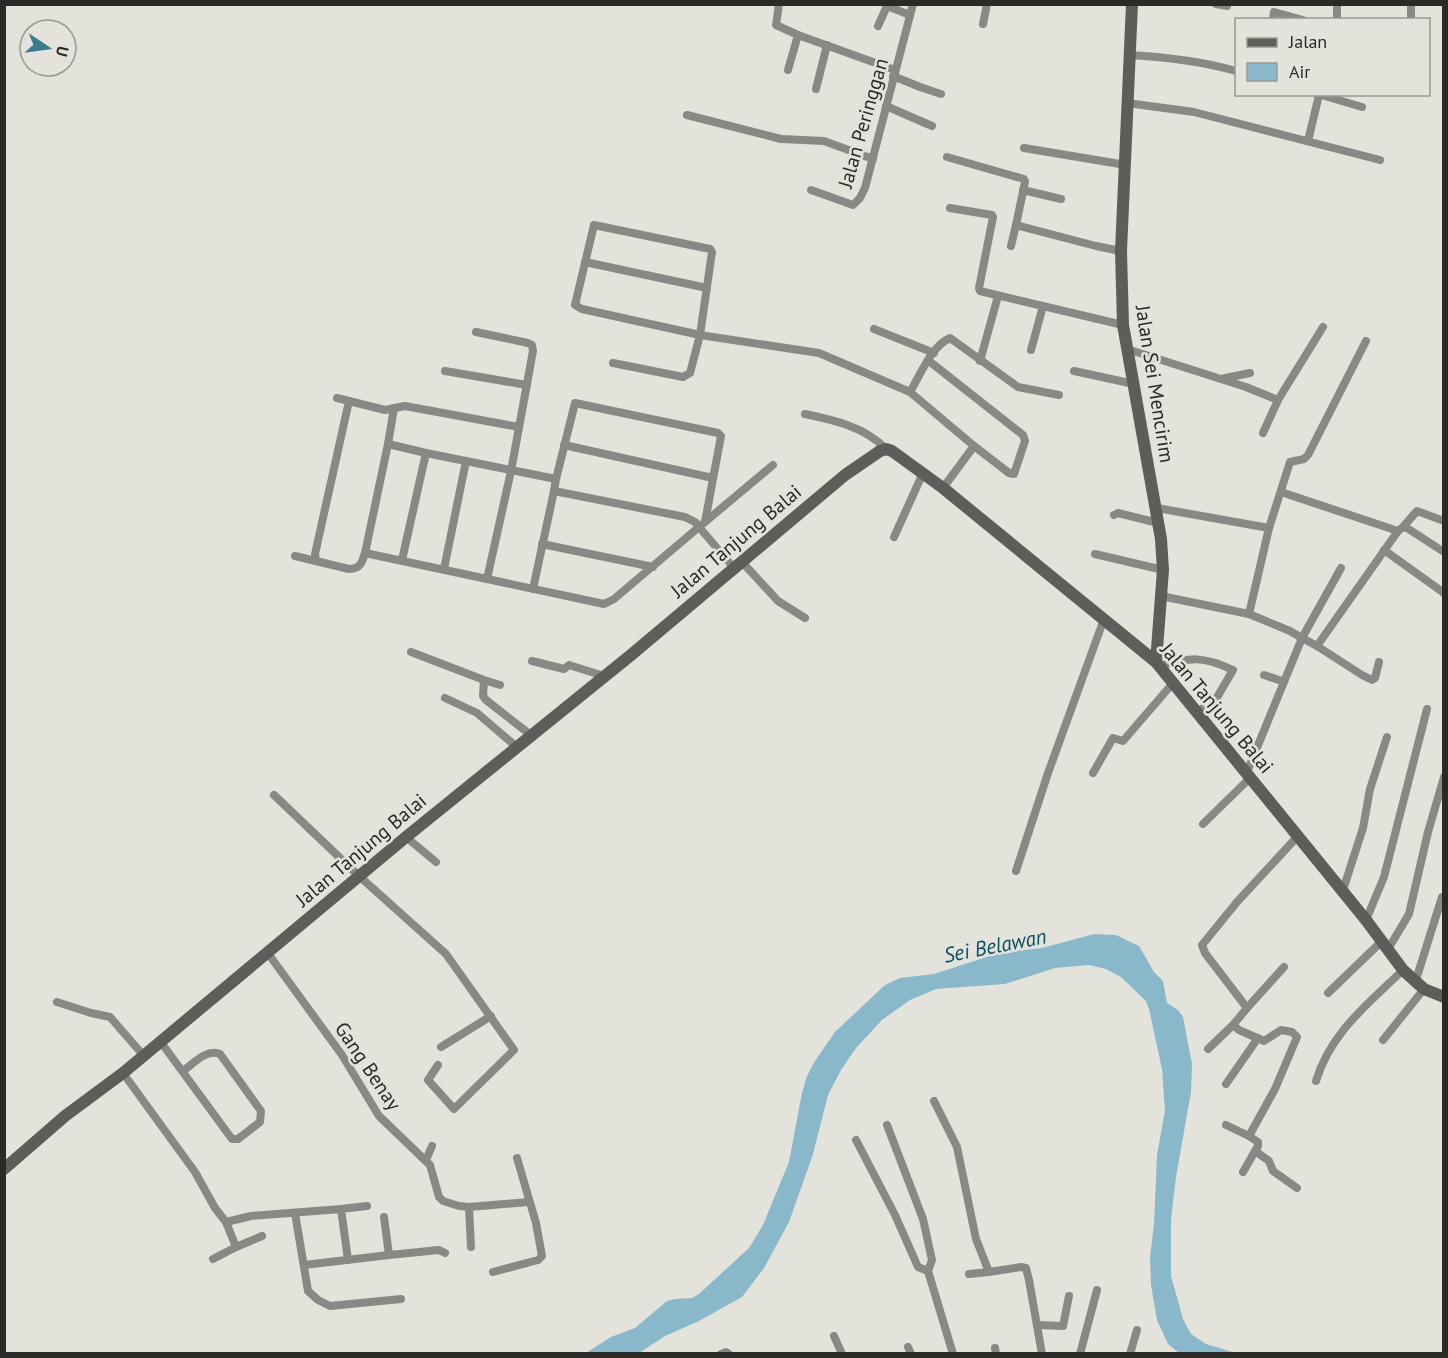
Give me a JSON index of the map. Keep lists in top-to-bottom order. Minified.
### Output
{"streets":{"street":["Jalan Peringgan","Jalan Sei Mencirim","Jalan Tanjung Balai","Gang Benay"]},"crossings":[["Jalan Sei Mencirim","Jalan Tanjung Balai"],["Jalan Tanjung Balai","Gang Benay"]],"water":["Sei Belawan"],"legend":["Jalan","Air"],"north":"right"}
